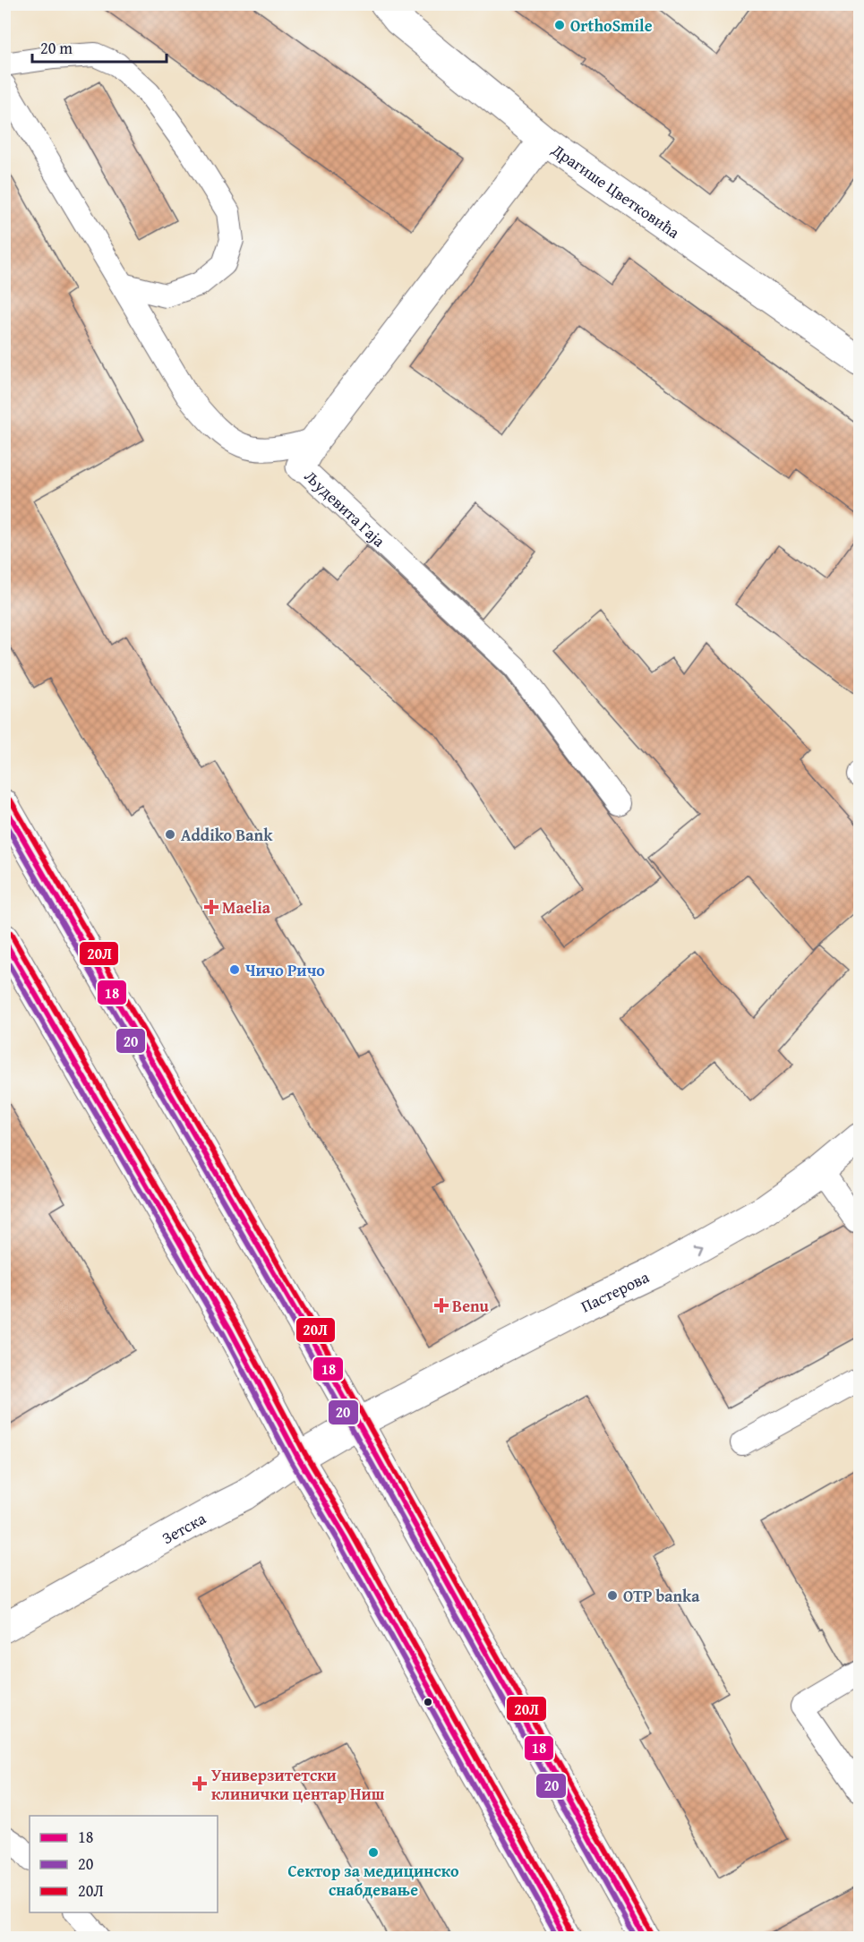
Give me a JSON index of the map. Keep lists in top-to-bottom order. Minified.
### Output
{"streets":{"main road":["Драгише Цветковића","Људевита Гаја","Пастерова","Зетска"]},"crossings":[["Драгише Цветковића","Људевита Гаја"],["Пастерова","Зетска"]],"one_way":["Пастерова"],"places":{"other":["OrthoSmile","Addiko Bank","Чичо Ричо","OTP banka","Сектор за медицинско снабдевање"],"health":["Maelia","Benu","Универзитетски клинички центар Ниш"]},"lines":["transit line 20Л","transit line 18","transit line 20"],"legend":["18","20","20Л"],"scale_bar":"20 m"}
